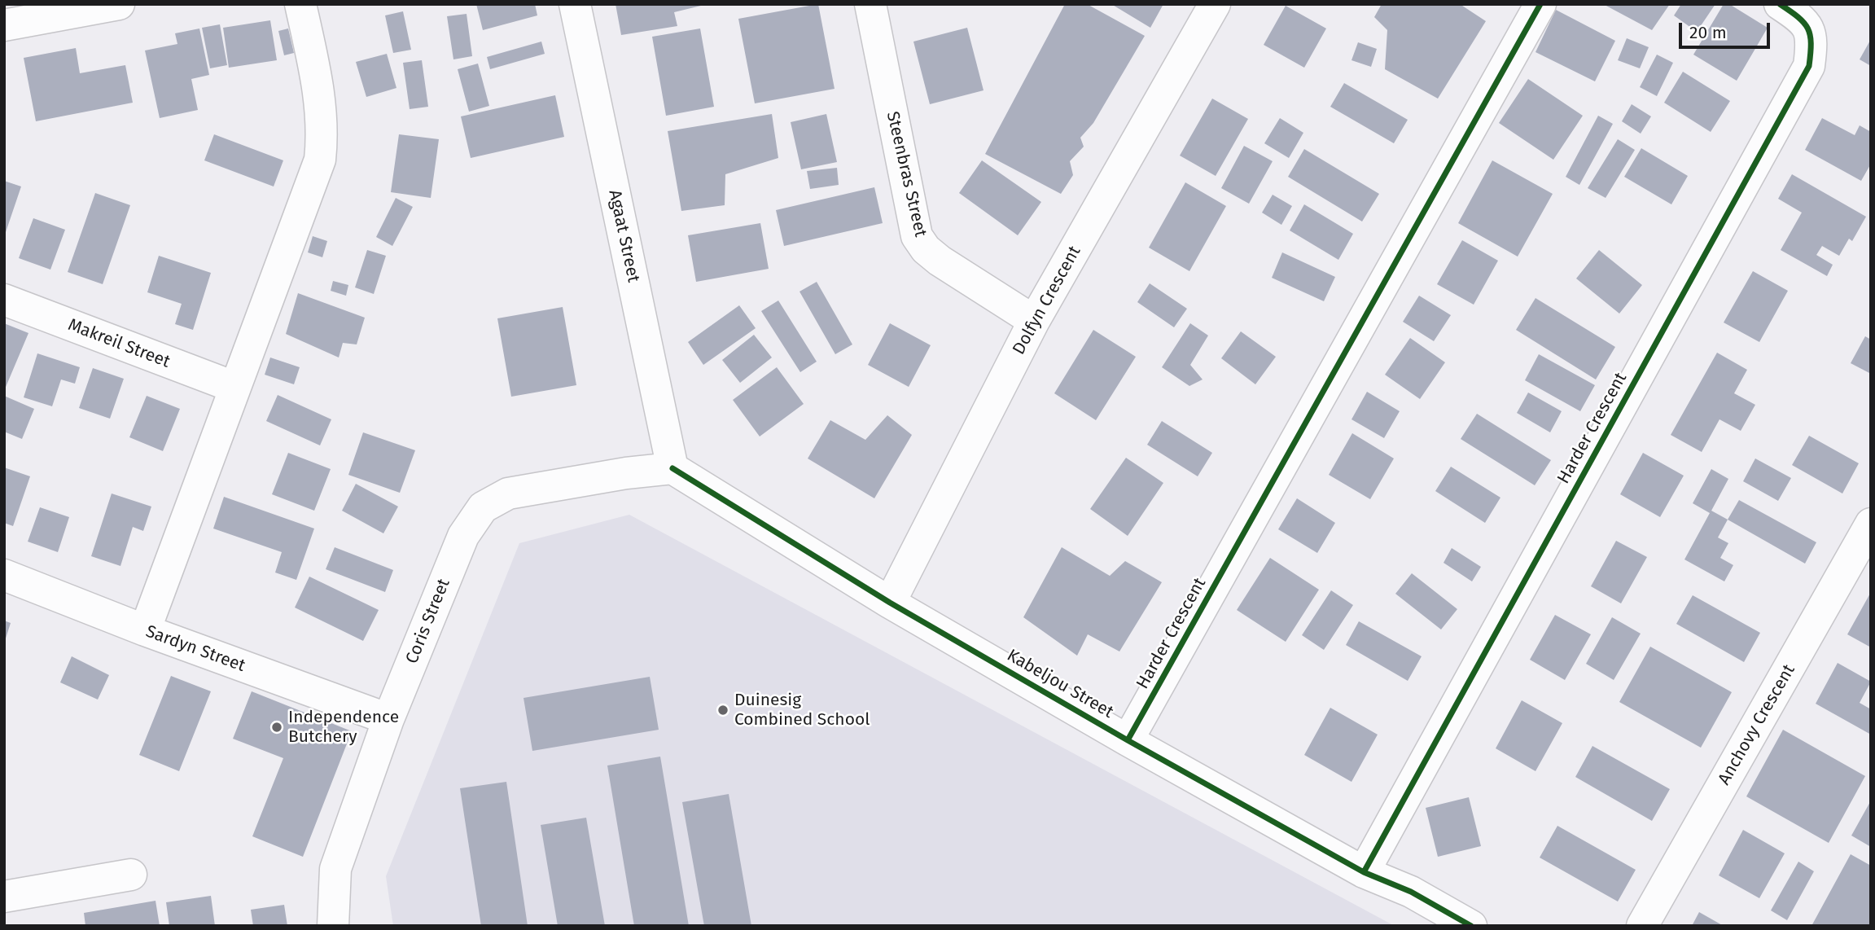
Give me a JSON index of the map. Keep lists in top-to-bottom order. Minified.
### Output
{"streets":{"street":["Steenbras Street","Agaat Street","Dolfyn Crescent","Makreil Street","Harder Crescent","Coris Street","Sardyn Street","Kabeljou Street","Anchovy Crescent"]},"crossings":[["Steenbras Street","Dolfyn Crescent"],["Agaat Street","Coris Street"],["Agaat Street","Kabeljou Street"],["Dolfyn Crescent","Kabeljou Street"],["Harder Crescent","Kabeljou Street"],["Coris Street","Sardyn Street"],["Coris Street","Kabeljou Street"]],"places":["Duinesig Combined School","Independence Butchery"],"scale_bar":"20 m"}
